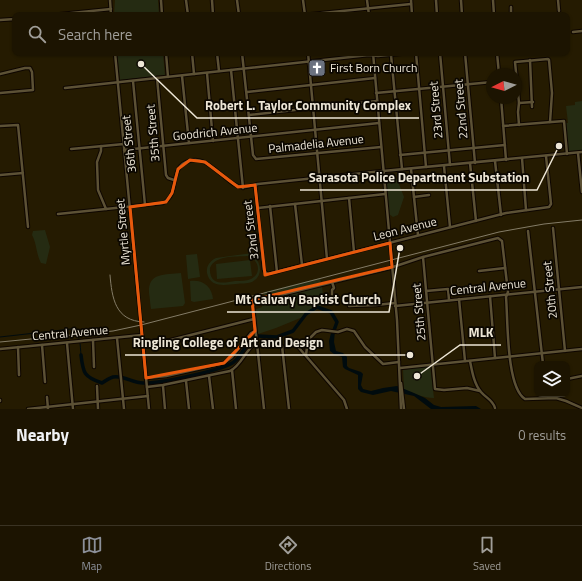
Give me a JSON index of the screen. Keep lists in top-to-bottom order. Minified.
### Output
{"streets":{"street":["22nd Street","23rd Street","Goodrich Avenue","35th Street","36th Street","Palmadelia Avenue","Leon Avenue","32nd Street","Myrtle Street","Central Avenue","20th Street","25th Street"]},"crossings":[["Goodrich Avenue","35th Street"],["Goodrich Avenue","36th Street"],["Goodrich Avenue","Palmadelia Avenue"],["Goodrich Avenue","32nd Street"],["Goodrich Avenue","Myrtle Street"],["Leon Avenue","32nd Street"],["Myrtle Street","Central Avenue"],["Central Avenue","20th Street"],["Central Avenue","25th Street"]],"places":{"other":["Robert L. Taylor Community Complex","Sarasota Police Department Substation","Mt Calvary Baptist Church","Ringling College of Art and Design","MLK"],"church":["First Born Church"]},"north":"left","page":{"search":"Search here","heading":["Nearby","0 results"],"nav":["Map","Directions","Saved"]}}
